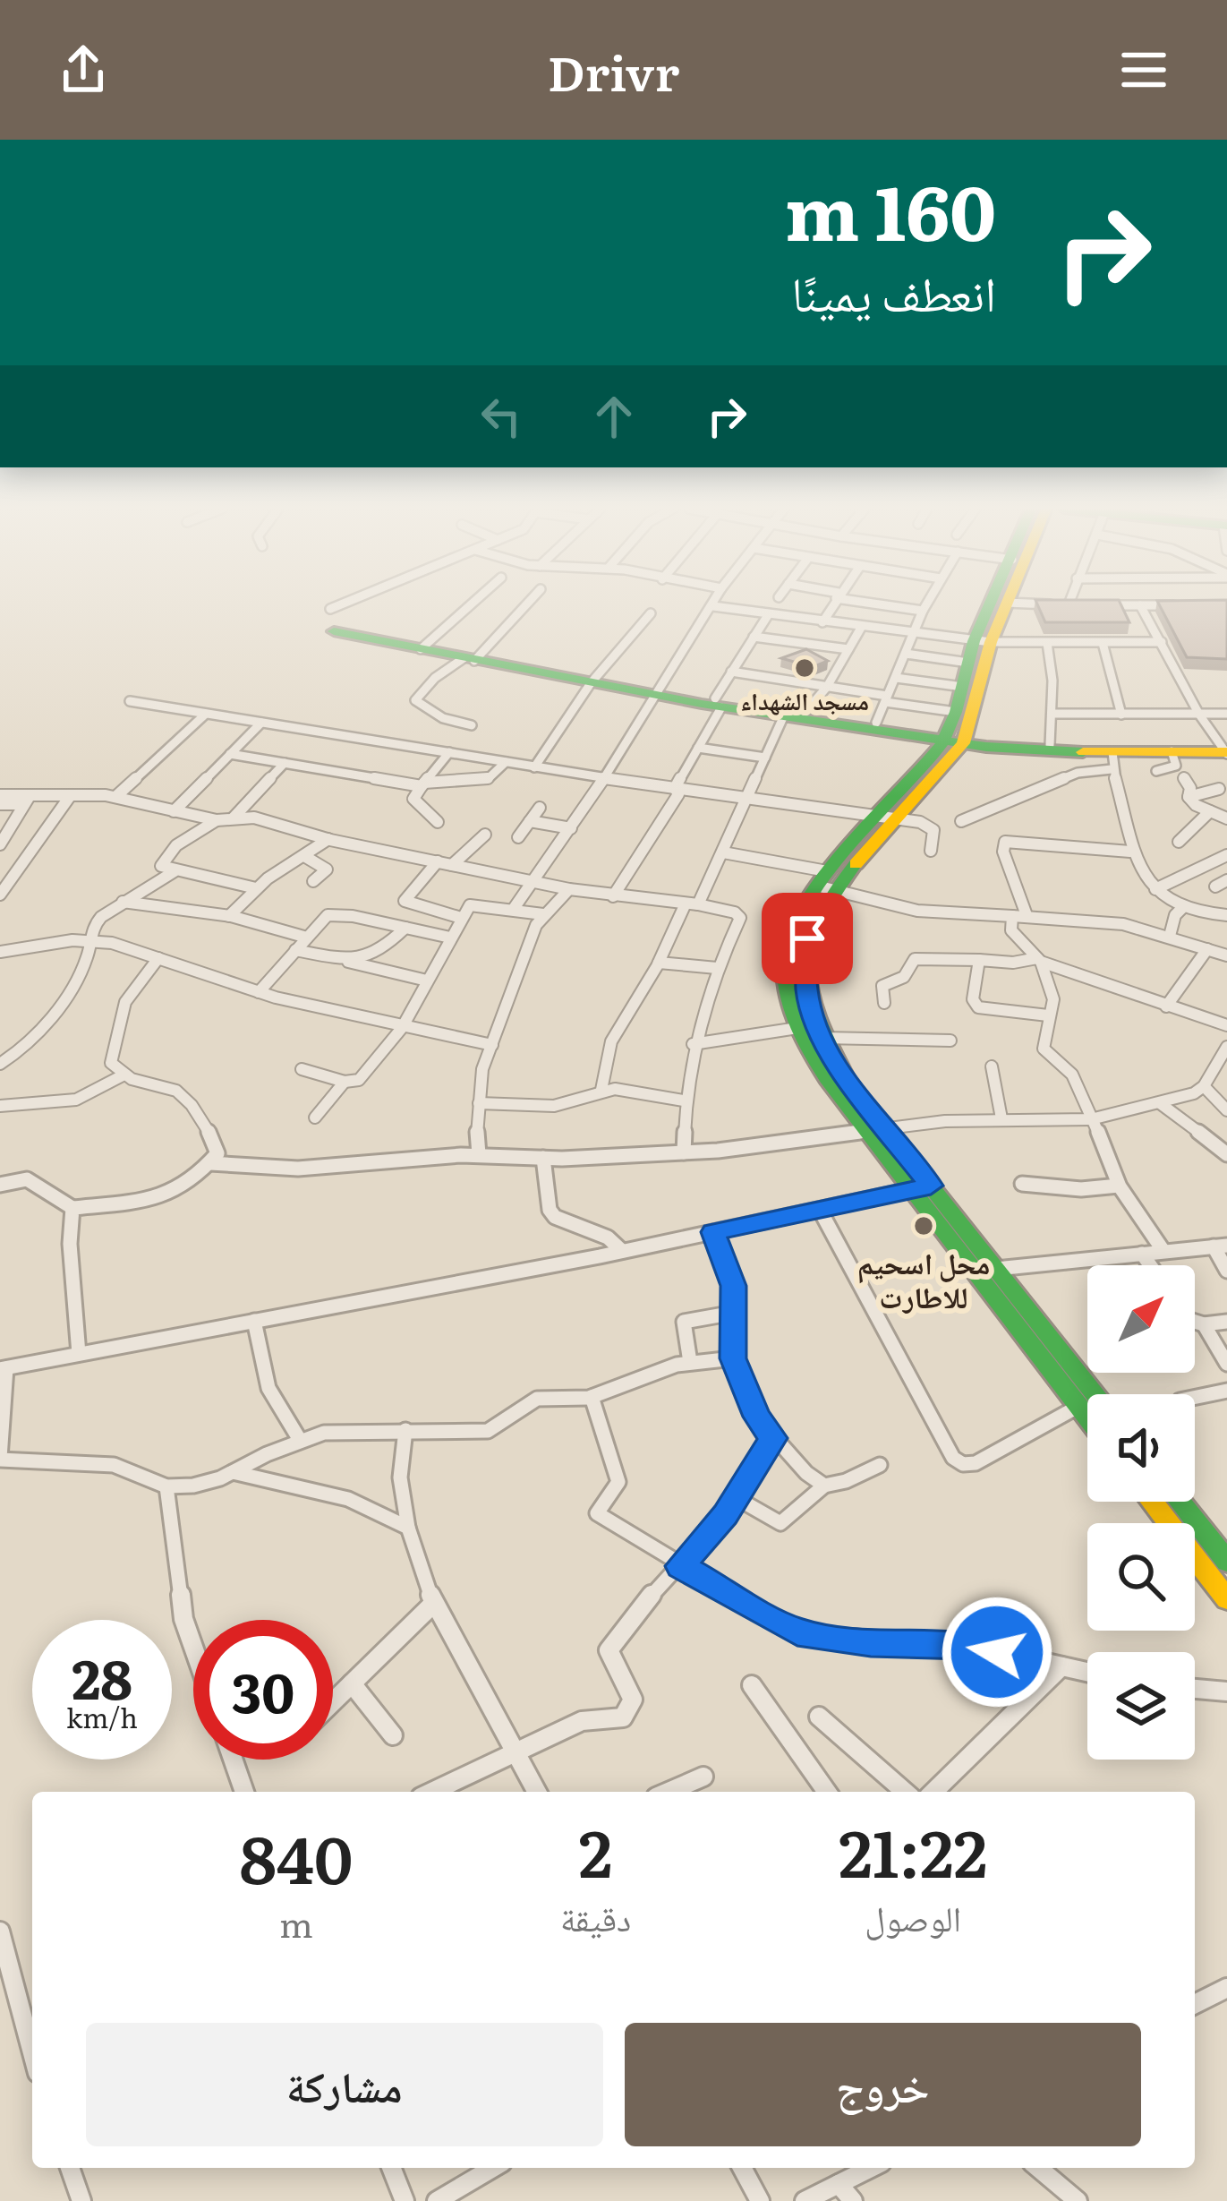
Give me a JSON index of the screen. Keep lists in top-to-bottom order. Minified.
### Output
{"places":["مسجد الشهداء","محل اسحيم للاطارت"],"north":"top right","page":{"header":"Drivr","turn":["160 m","انعطف يمينًا"],"speed":"28 km/h","limit":"30","eta":["21:22","الوصول","2","دقيقة","840","m"],"buttons":["خروج","مشاركة"]}}
